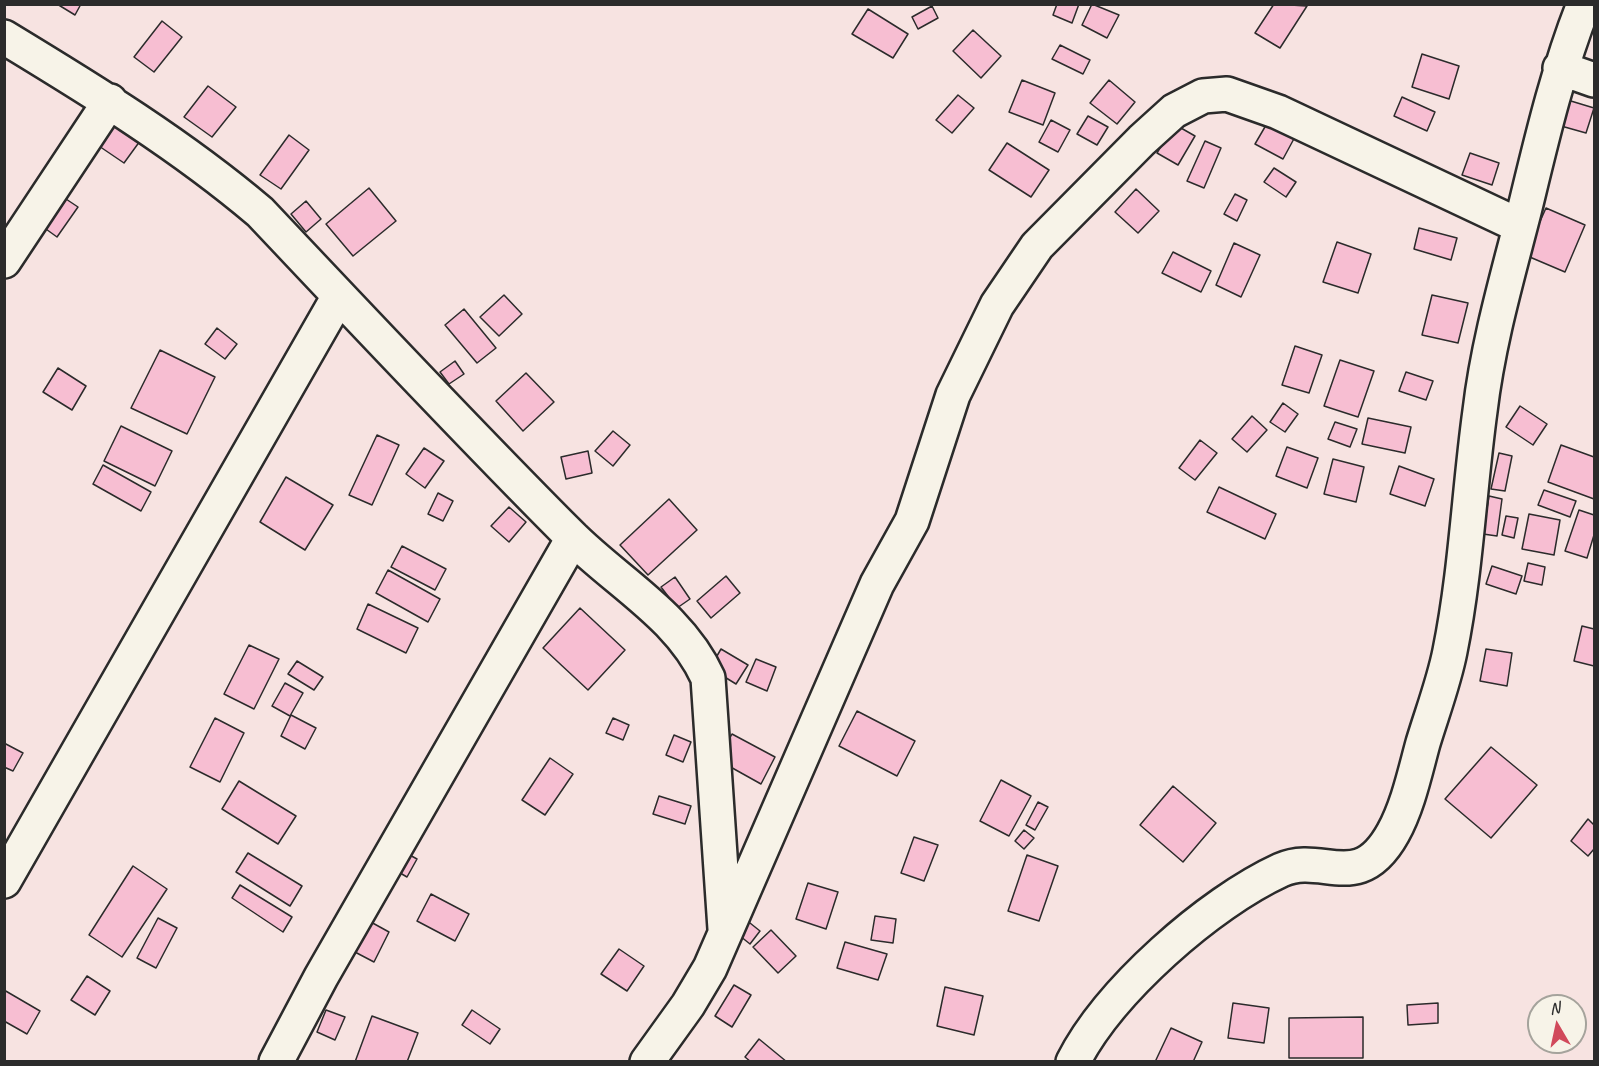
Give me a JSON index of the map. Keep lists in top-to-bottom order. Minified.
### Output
{"north":"top"}
